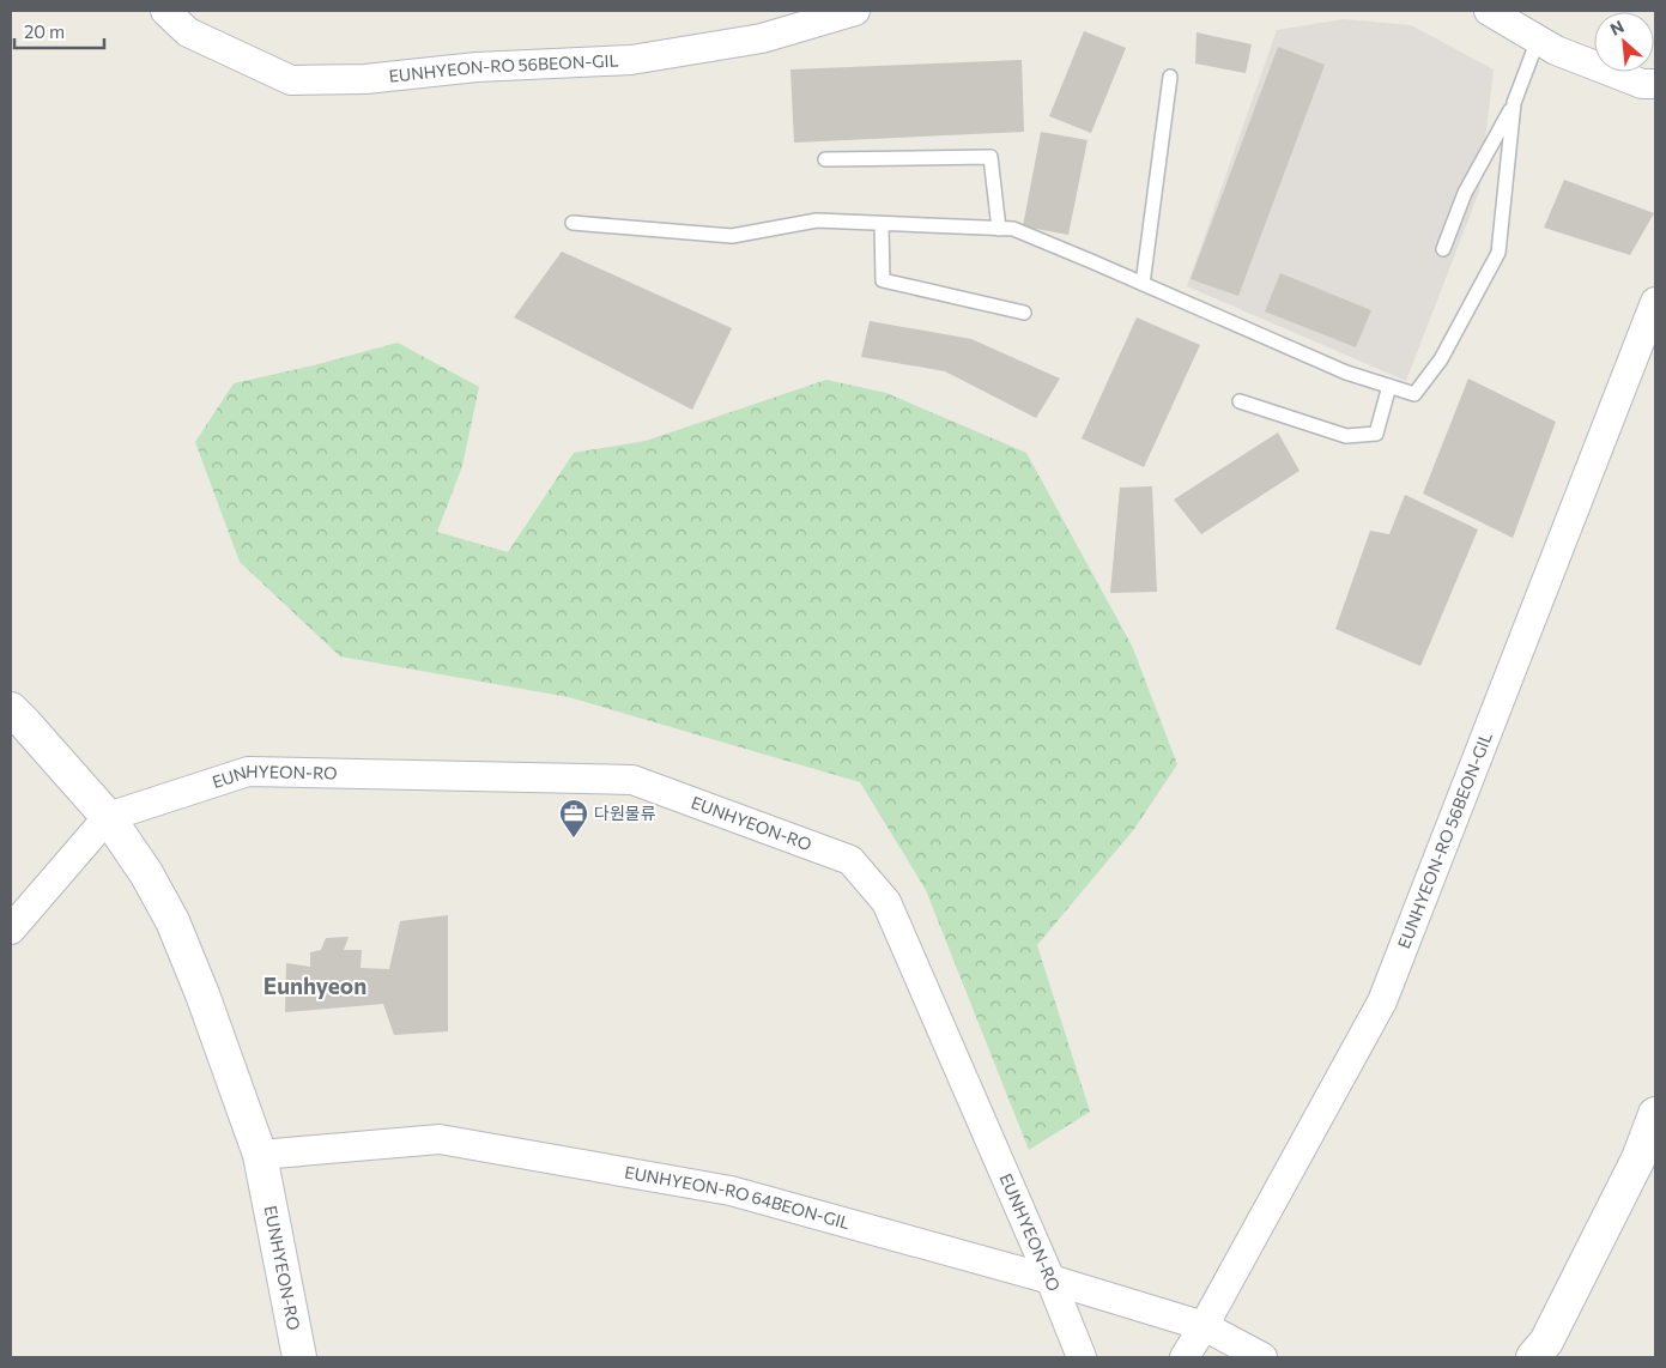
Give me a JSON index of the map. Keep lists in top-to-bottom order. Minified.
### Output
{"streets":{"main road":["EUNHYEON-RO"],"street":["EUNHYEON-RO 56BEON-GIL","EUNHYEON-RO 64BEON-GIL"]},"crossings":[["EUNHYEON-RO 56BEON-GIL","EUNHYEON-RO 64BEON-GIL"],["EUNHYEON-RO","EUNHYEON-RO 64BEON-GIL"]],"districts":["Eunhyeon"],"places":{"office":["다원물류"]},"scale_bar":"20 m","north":"top left"}
